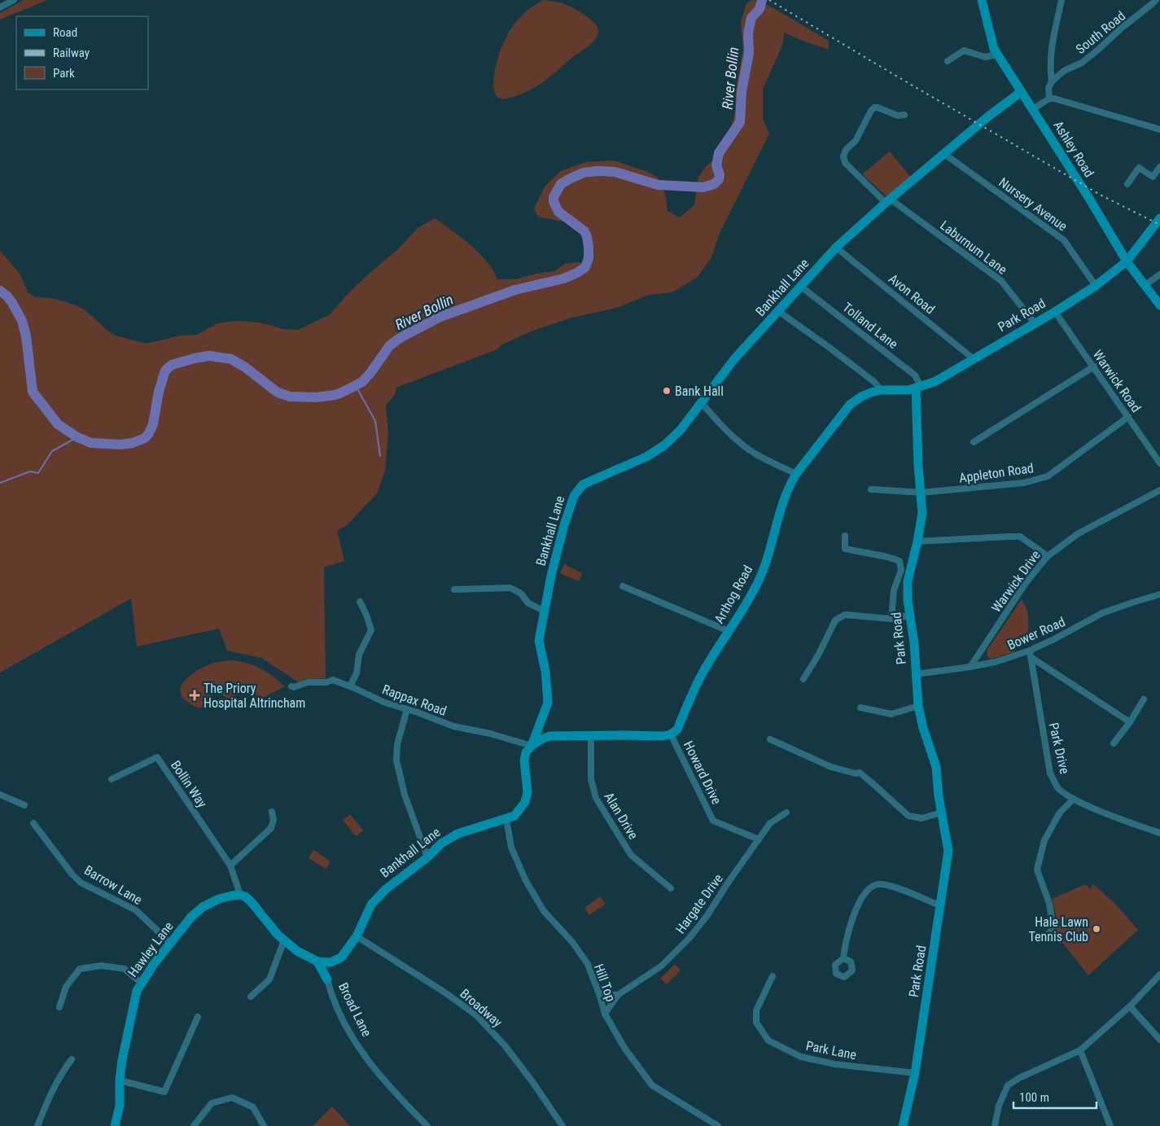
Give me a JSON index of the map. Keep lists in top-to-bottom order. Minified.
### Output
{"streets":{"street":["South Road","Ashley Road","Nursery Avenue","Laburnum Lane","Bankhall Lane","Avon Road","Park Road","Tolland Lane","Warwick Road","Appleton Road","Warwick Drive","Arthog Road","Bower Road","Rappax Road","Park Drive","Howard Drive","Bollin Way","Alan Drive","Barrow Lane","Hargate Drive","Hawley Lane","Hill Top","Broadway","Broad Lane","Park Lane"]},"crossings":[["Ashley Road","Bankhall Lane"],["Ashley Road","Park Road"],["Nursery Avenue","Bankhall Lane"],["Nursery Avenue","Park Road"],["Laburnum Lane","Bankhall Lane"],["Laburnum Lane","Park Road"],["Bankhall Lane","Avon Road"],["Bankhall Lane","Tolland Lane"],["Bankhall Lane","Rappax Road"],["Bankhall Lane","Hill Top"],["Bankhall Lane","Broadway"],["Bankhall Lane","Broad Lane"],["Avon Road","Park Road"],["Park Road","Tolland Lane"],["Park Road","Warwick Road"],["Park Road","Appleton Road"],["Park Road","Arthog Road"],["Park Road","Bower Road"],["Park Road","Park Lane"],["Tolland Lane","Arthog Road"],["Warwick Road","Appleton Road"],["Warwick Drive","Bower Road"],["Arthog Road","Howard Drive"],["Bower Road","Park Drive"],["Howard Drive","Hargate Drive"],["Bollin Way","Hawley Lane"],["Barrow Lane","Hawley Lane"],["Hargate Drive","Hill Top"]],"water":["River Bollin"],"places":{"other":["Bank Hall","Hale Lawn Tennis Club"],"health":["The Priory Hospital Altrincham"]},"legend":["Road","Railway","Park"],"scale_bar":"100 m"}
